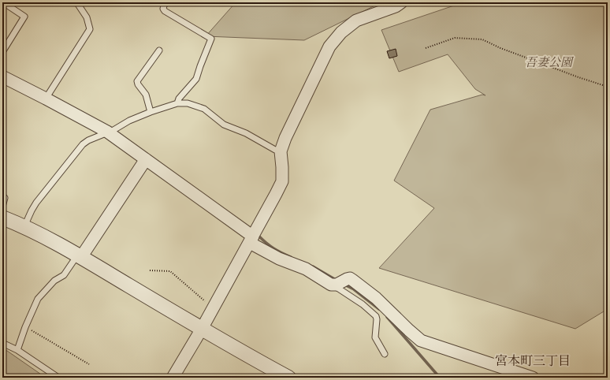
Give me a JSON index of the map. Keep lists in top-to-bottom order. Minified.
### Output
{"districts":["宮本町三丁目"],"parks":["吾妻公園"]}
